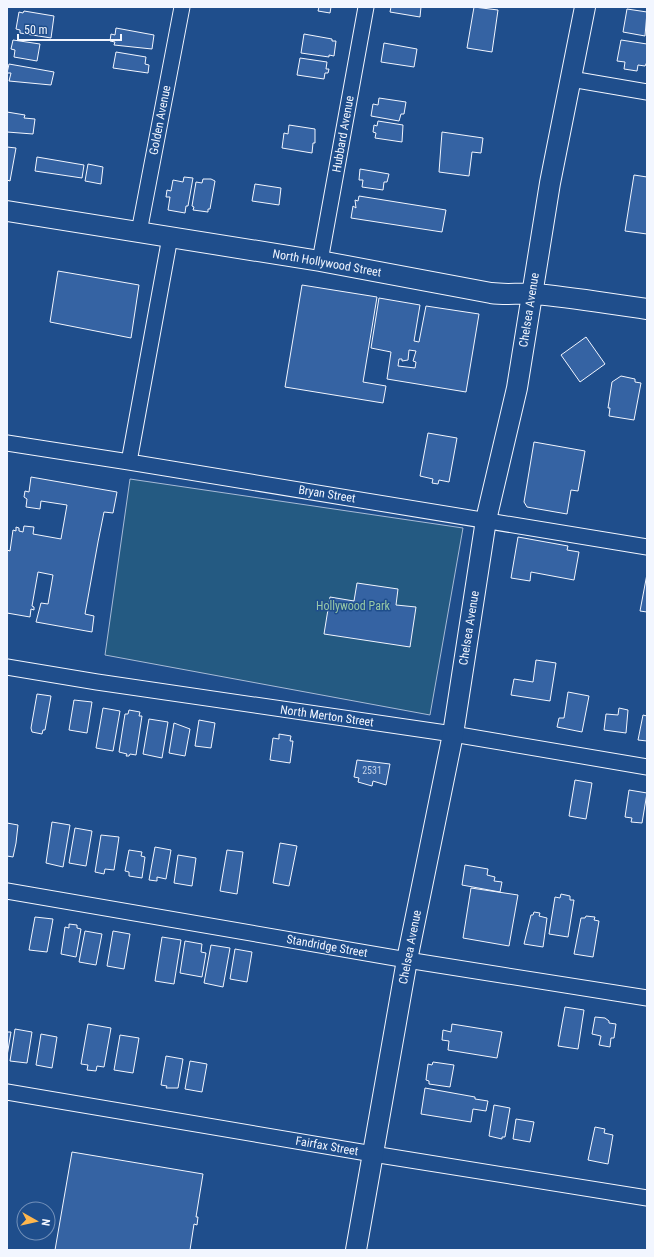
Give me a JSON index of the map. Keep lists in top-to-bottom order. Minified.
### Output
{"streets":{"main road":["North Hollywood Street","Chelsea Avenue"],"street":["Golden Avenue","Hubbard Avenue","Bryan Street","North Merton Street","Standridge Street","Fairfax Street"]},"crossings":[["Golden Avenue","North Hollywood Street"],["Hubbard Avenue","North Hollywood Street"],["North Hollywood Street","Chelsea Avenue"],["Chelsea Avenue","Bryan Street"],["Chelsea Avenue","North Merton Street"],["Chelsea Avenue","Standridge Street"],["Chelsea Avenue","Fairfax Street"]],"parks":["Hollywood Park"],"house_numbers":["2531"],"scale_bar":"50 m","north":"right"}
